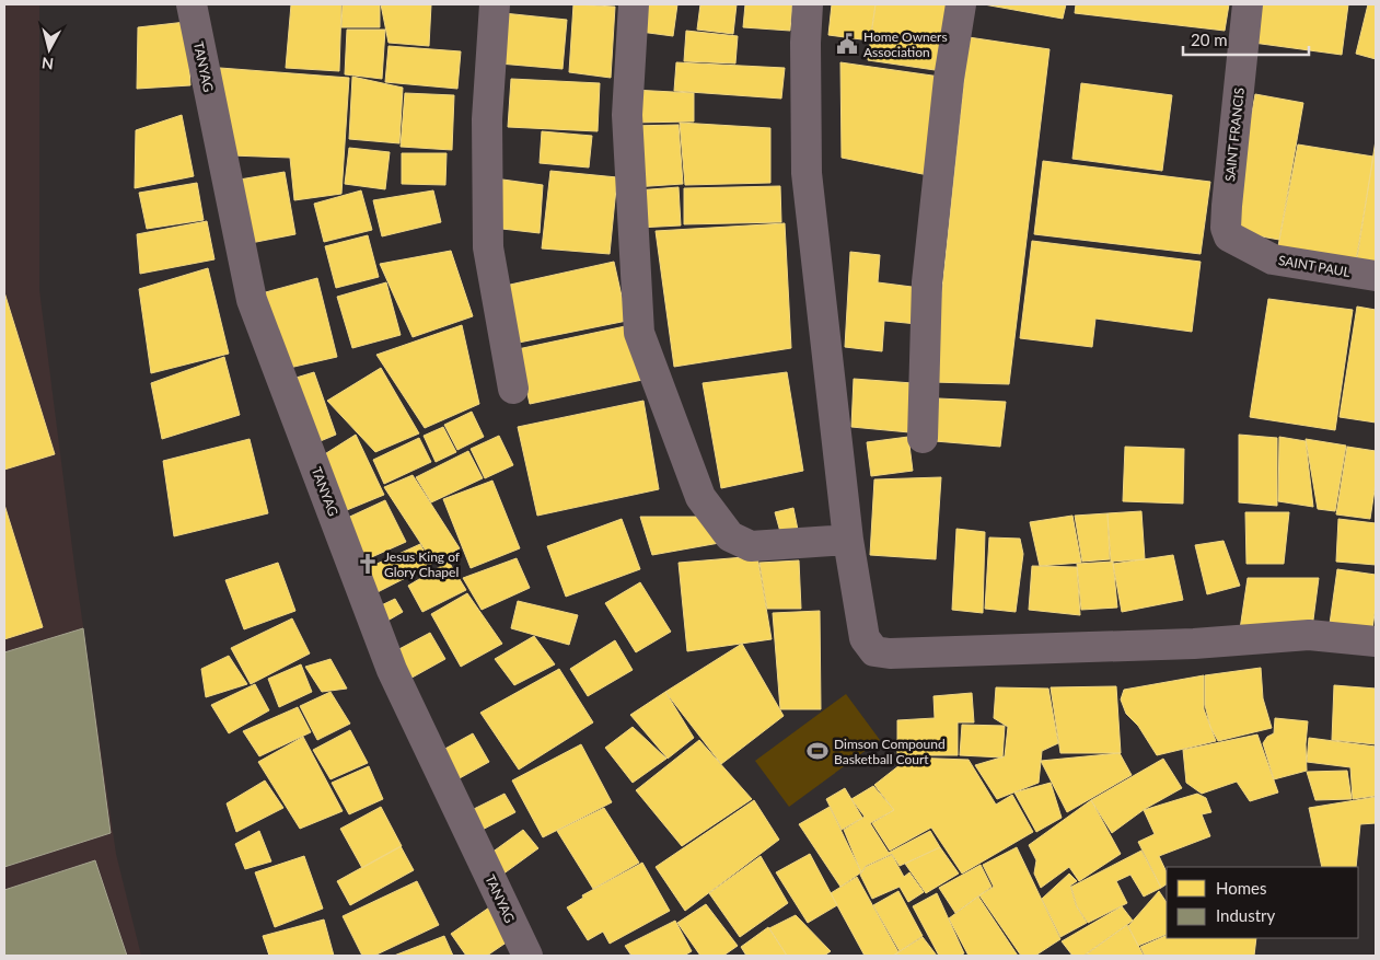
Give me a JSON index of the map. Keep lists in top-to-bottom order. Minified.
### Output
{"streets":{"street":["TANYAG","SAINT FRANCIS","SAINT PAUL"]},"crossings":[["SAINT FRANCIS","SAINT PAUL"]],"places":{"public building":["Home Owners Association"],"church":["Jesus King of Glory Chapel"],"sports":["Dimson Compound Basketball Court"]},"legend":["Homes","Industry"],"scale_bar":"20 m","north":"bottom"}
